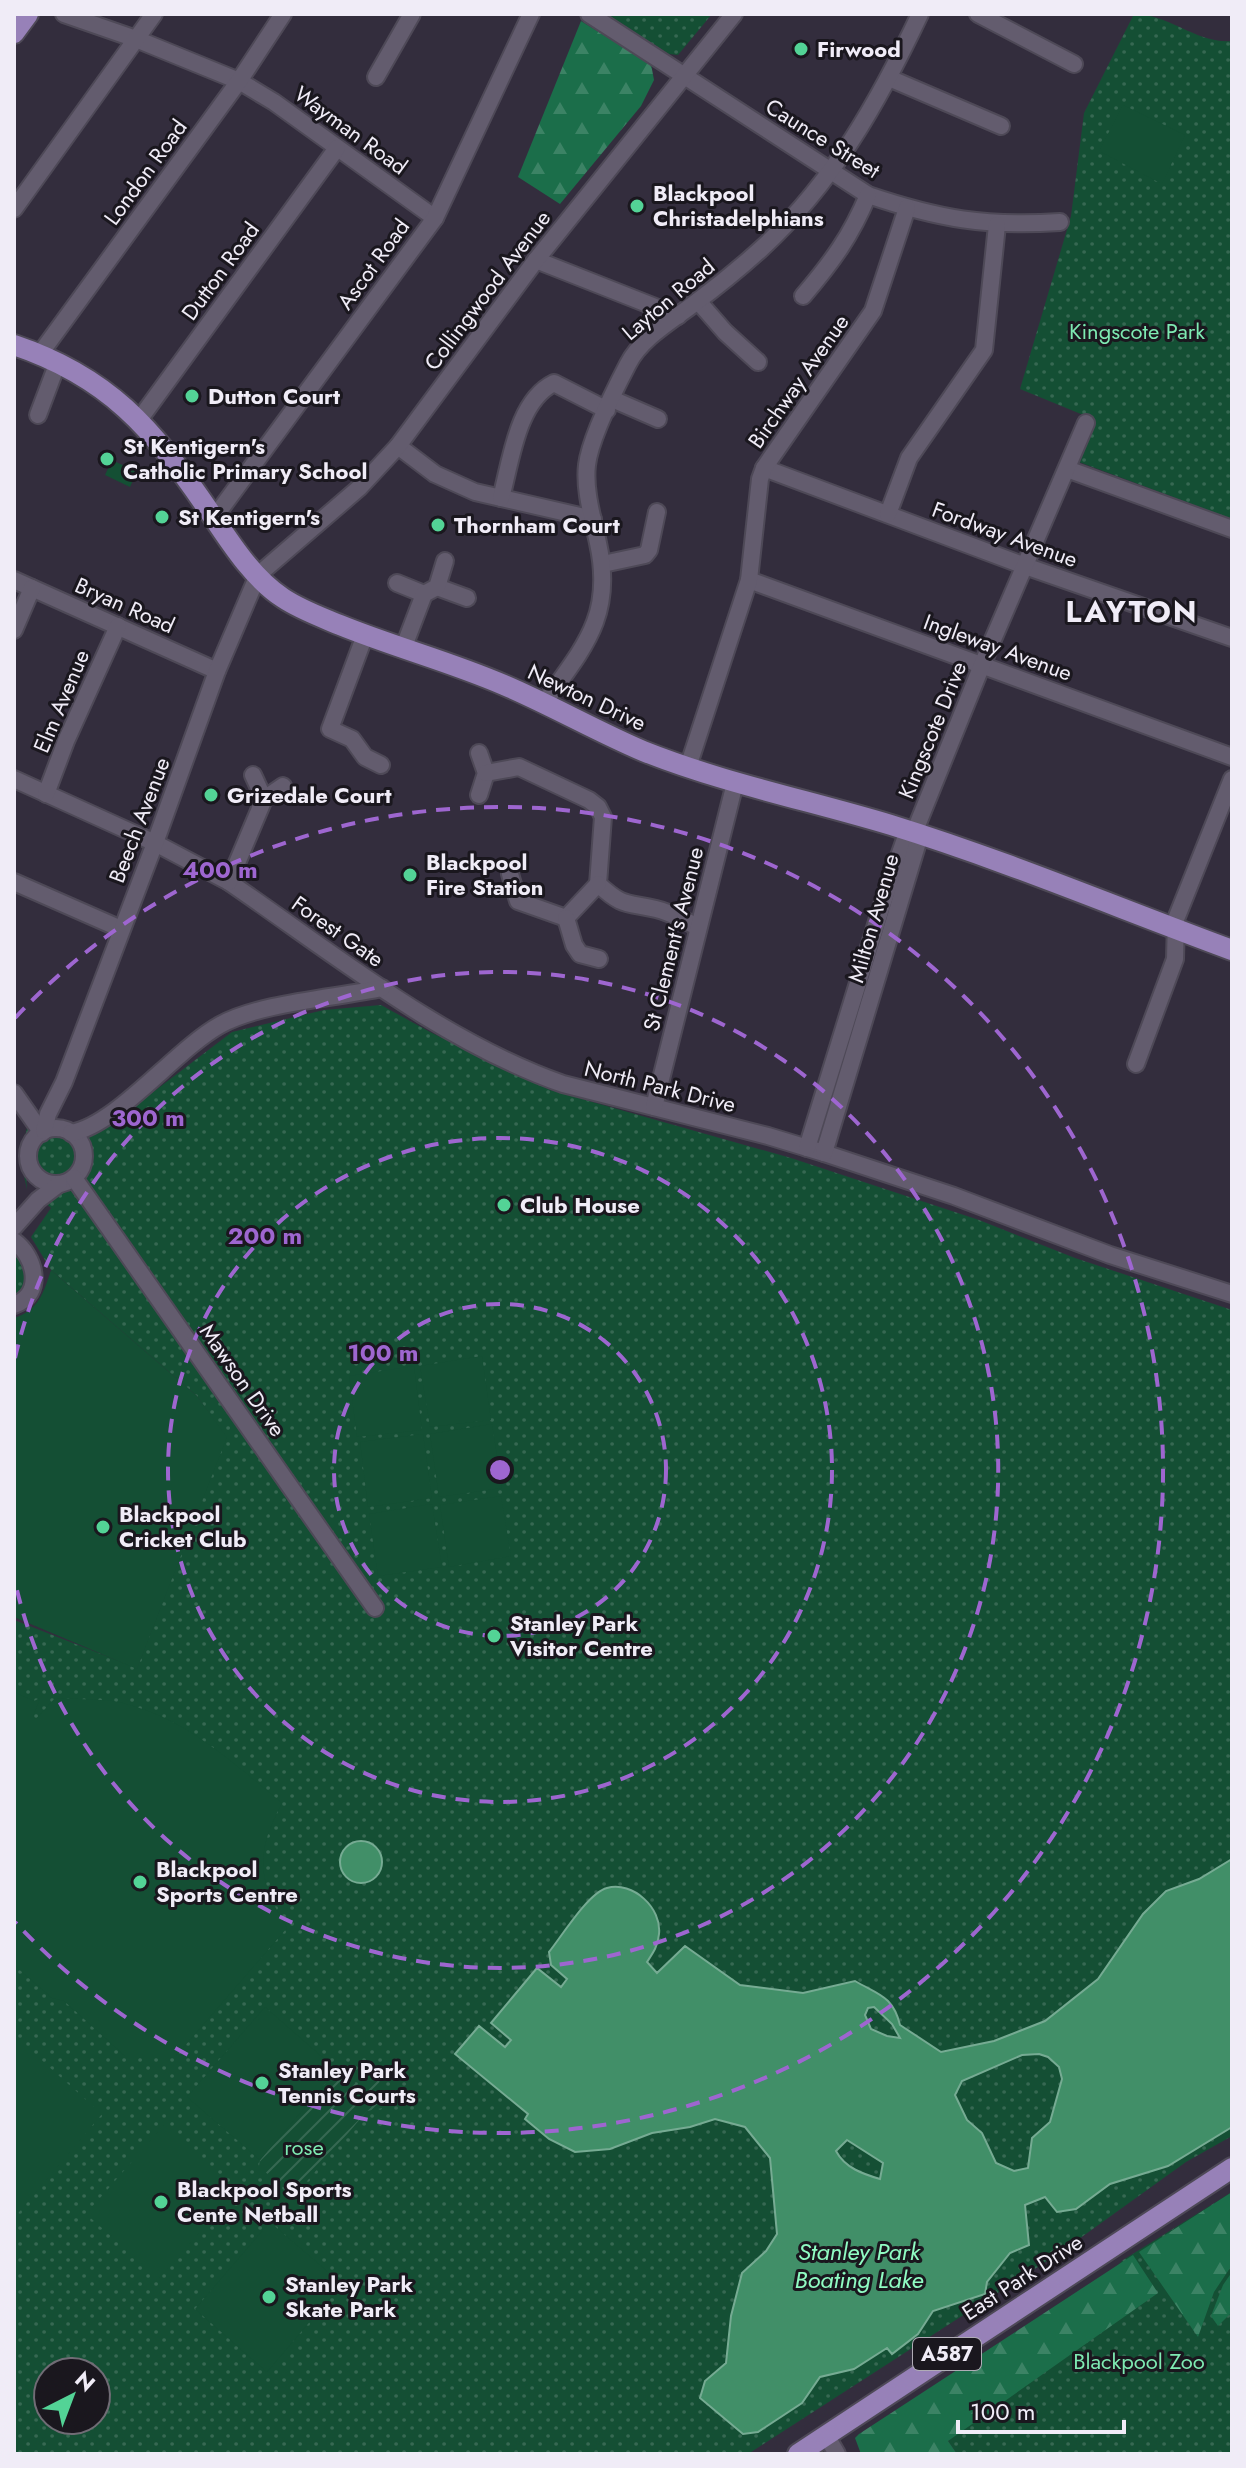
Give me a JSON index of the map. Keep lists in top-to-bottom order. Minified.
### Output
{"streets":{"main road":["Newton Drive","East Park Drive","A587"],"street":["Wayman Road","Caunce Street","London Road","Ascot Road","Dutton Road","Collingwood Avenue","Layton Road","Birchway Avenue","Fordway Avenue","Bryan Road","Ingleway Avenue","Elm Avenue","Kingscote Drive","Beech Avenue","Milton Avenue","Forest Gate","St Clement's Avenue","North Park Drive","Mawson Drive"]},"crossings":[["Wayman Road","London Road"],["Wayman Road","Ascot Road"],["Wayman Road","Dutton Road"],["Caunce Street","Collingwood Avenue"],["Caunce Street","Layton Road"],["Caunce Street","Birchway Avenue"],["London Road","Newton Drive"],["Ascot Road","Newton Drive"],["Dutton Road","Newton Drive"],["Collingwood Avenue","Newton Drive"],["Collingwood Avenue","Beech Avenue"],["Layton Road","Newton Drive"],["Birchway Avenue","Fordway Avenue"],["Birchway Avenue","Ingleway Avenue"],["Birchway Avenue","Newton Drive"],["Fordway Avenue","Kingscote Drive"],["Bryan Road","Elm Avenue"],["Bryan Road","Beech Avenue"],["Ingleway Avenue","Kingscote Drive"],["Newton Drive","Kingscote Drive"],["Newton Drive","Beech Avenue"],["Newton Drive","Milton Avenue"],["Newton Drive","St Clement's Avenue"],["Elm Avenue","Forest Gate"],["Kingscote Drive","Milton Avenue"],["Beech Avenue","Forest Gate"],["Beech Avenue","Mawson Drive"],["Milton Avenue","North Park Drive"],["Forest Gate","North Park Drive"],["St Clement's Avenue","North Park Drive"]],"districts":["LAYTON"],"water":["Stanley Park Boating Lake"],"parks":["Kingscote Park","rose","Blackpool Zoo"],"places":["Firwood","Blackpool Christadelphians","Dutton Court","St Kentigern's Catholic Primary School","St Kentigern's","Thornham Court","Grizedale Court","Blackpool Fire Station","Club House","Blackpool Cricket Club","Stanley Park Visitor Centre","Blackpool Sports Centre","Stanley Park Tennis Courts","Blackpool Sports Cente Netball","Stanley Park Skate Park"],"scale_bar":"100 m","north":"top right","rings":["400 m","300 m","200 m","100 m"]}
